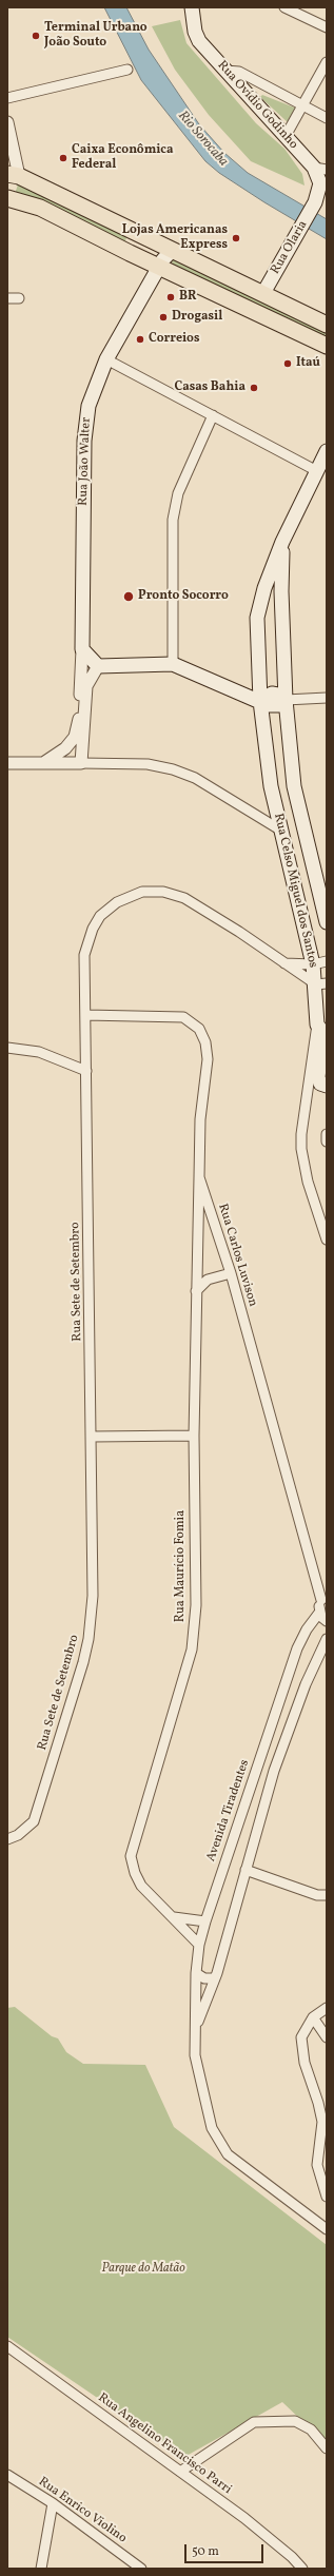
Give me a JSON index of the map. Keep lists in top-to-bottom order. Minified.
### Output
{"streets":{"main road":["Rua Ovídio Godinho","Rua Olaria","Rua João Walter","Rua Celso Miguel dos Santos"],"street":["Rua Carlos Luvison","Rua Sete de Setembro","Rua Maurício Fomia","Avenida Tiradentes","Rua Angelino Francisco Parri","Rua Enrico Violino"]},"crossings":[["Rua Ovídio Godinho","Rua Olaria"],["Rua Celso Miguel dos Santos","Rua Sete de Setembro"],["Rua Carlos Luvison","Rua Sete de Setembro"],["Rua Carlos Luvison","Rua Maurício Fomia"],["Rua Maurício Fomia","Avenida Tiradentes"]],"water":["Rio Sorocaba"],"parks":["Parque do Matão"],"places":["Terminal Urbano João Souto","Caixa Econômica Federal","Lojas Americanas Express","BR","Drogasil","Correios","Itaú","Casas Bahia","Pronto Socorro"],"scale_bar":"50 m"}
